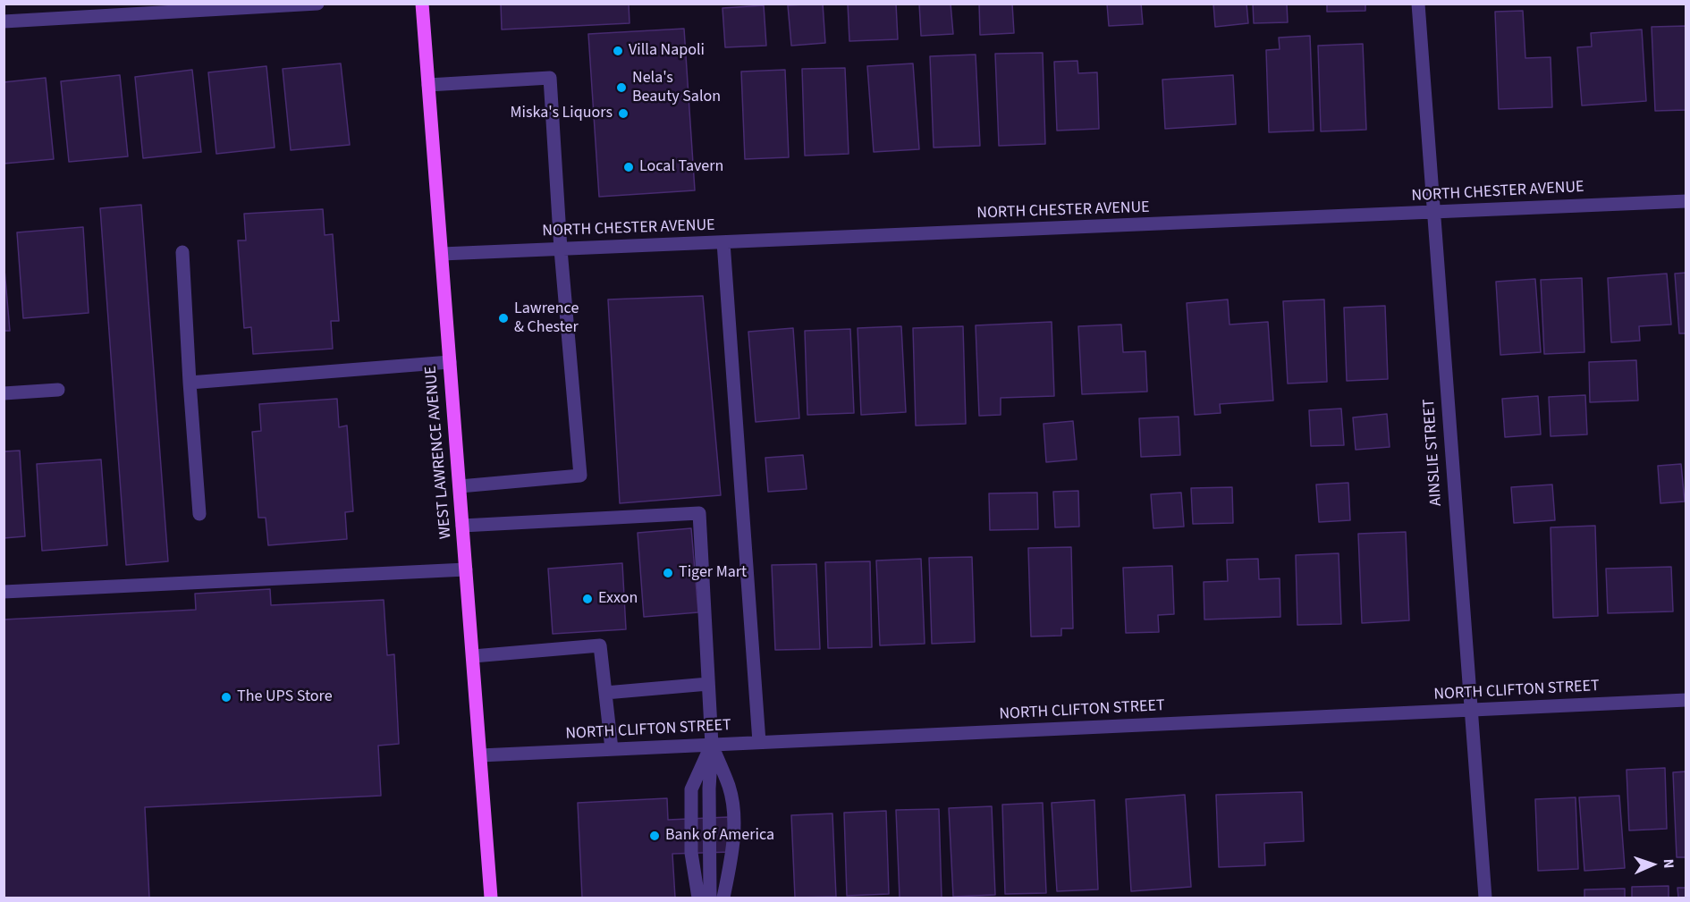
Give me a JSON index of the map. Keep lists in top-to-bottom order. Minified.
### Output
{"streets":{"main road":["WEST LAWRENCE AVENUE"],"street":["NORTH CHESTER AVENUE","AINSLIE STREET","NORTH CLIFTON STREET"]},"crossings":[["NORTH CHESTER AVENUE","WEST LAWRENCE AVENUE"],["NORTH CHESTER AVENUE","AINSLIE STREET"],["WEST LAWRENCE AVENUE","NORTH CLIFTON STREET"],["AINSLIE STREET","NORTH CLIFTON STREET"]],"places":["Villa Napoli","Nela's Beauty Salon","Miska's Liquors","Local Tavern","Lawrence & Chester","Tiger Mart","Exxon","The UPS Store","Bank of America"],"north":"right"}
